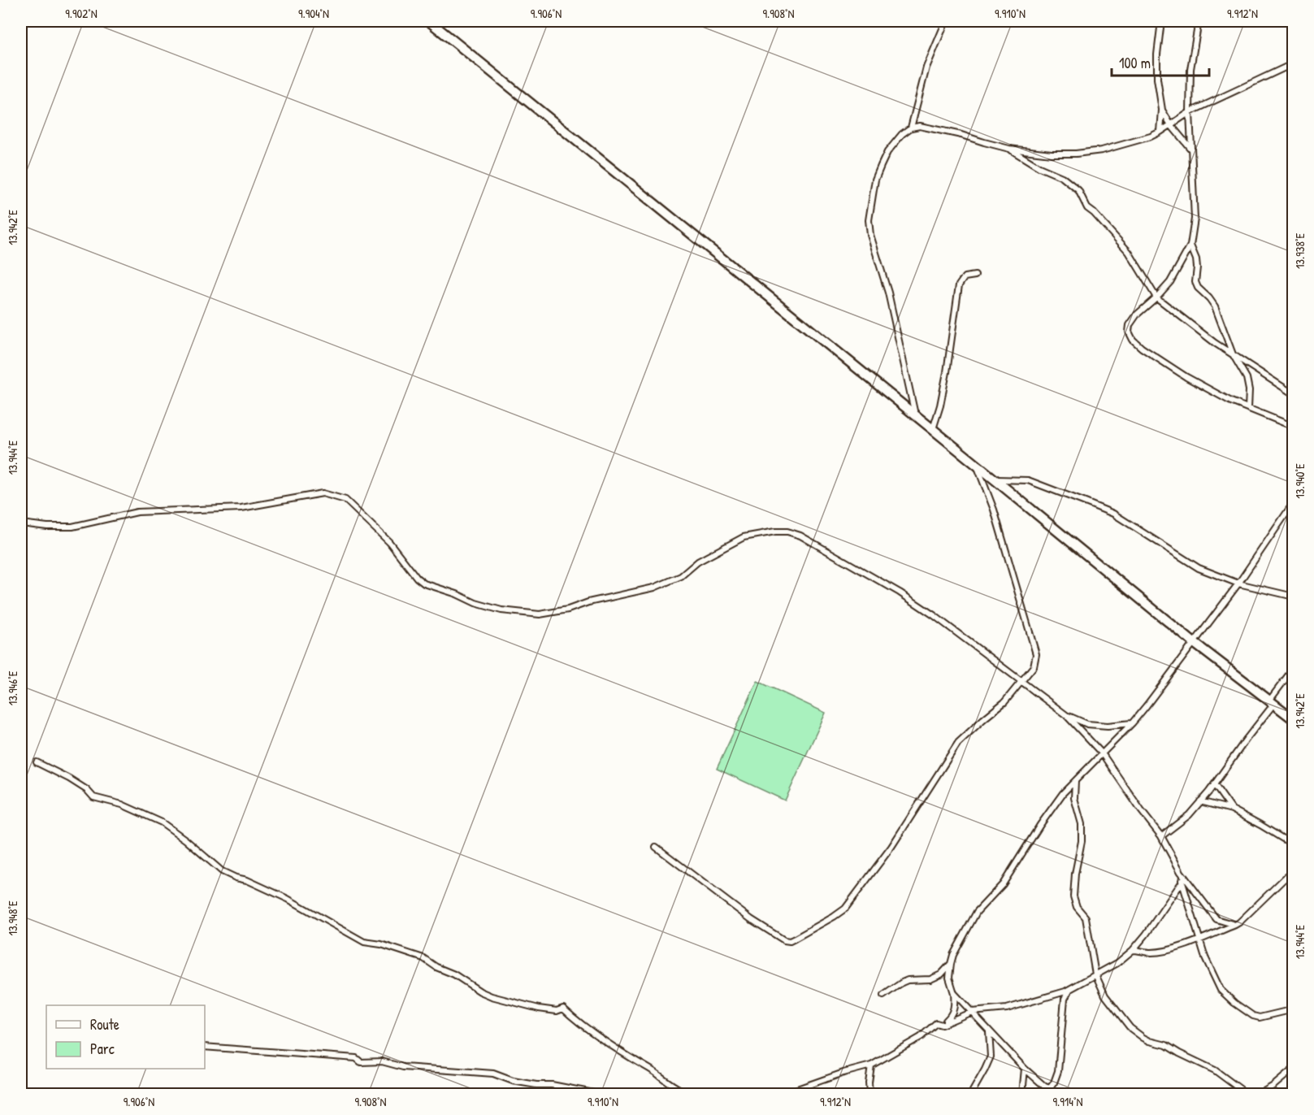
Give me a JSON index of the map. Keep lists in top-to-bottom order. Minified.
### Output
{"legend":["Route","Parc"],"scale_bar":"100 m","coordinates":["9.902°N","9.904°N","9.906°N","9.908°N","9.910°N","9.912°N","13.942°E","13.938°E","13.944°E","13.940°E","13.946°E","13.948°E","9.914°N"]}
